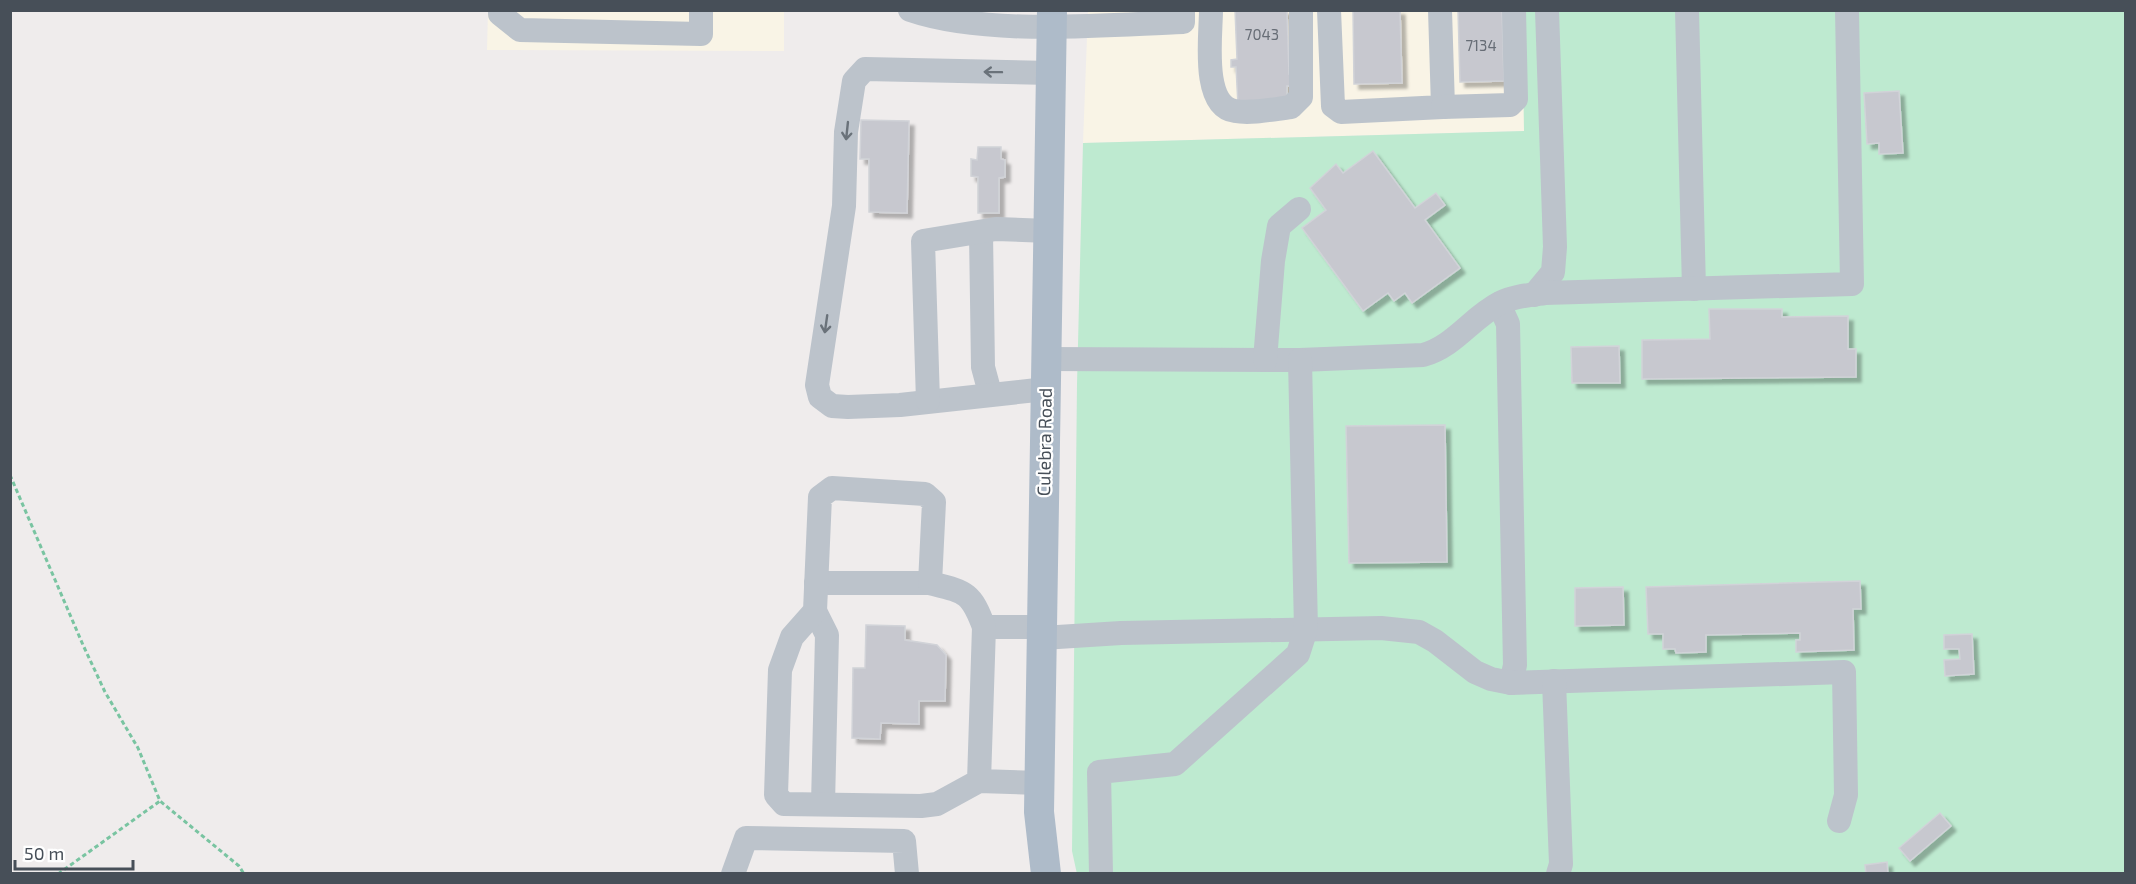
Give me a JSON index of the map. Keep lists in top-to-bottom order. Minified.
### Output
{"streets":{"main road":["Culebra Road"]},"house_numbers":["7043","7134"],"scale_bar":"50 m"}
